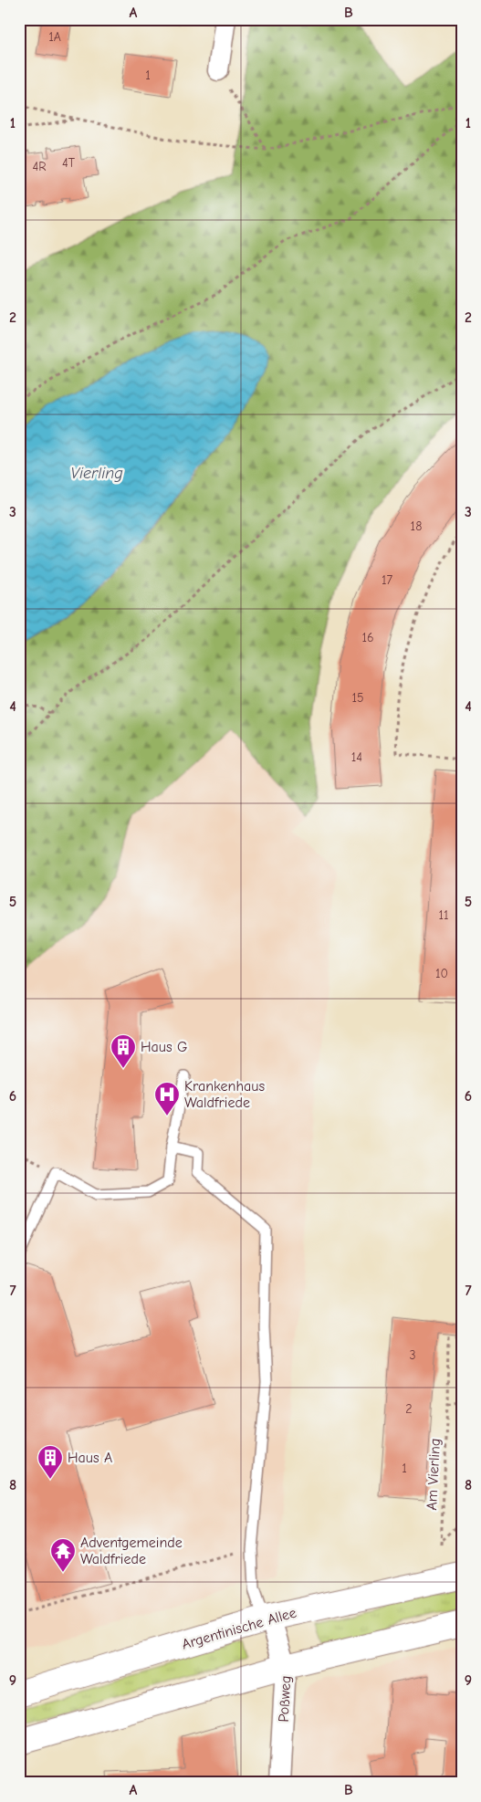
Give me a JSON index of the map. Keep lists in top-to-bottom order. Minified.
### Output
{"streets":{"main road":["Argentinische Allee"],"street":["Poßweg"],"path":["Am Vierling"]},"crossings":[["Argentinische Allee","Poßweg"]],"water":["Vierling"],"places":{"building":["Haus G","Haus A"],"hospital":["Krankenhaus Waldfriede"],"temple":["Adventgemeinde Waldfriede"]},"house_numbers":["1A","1","4T","4R","18","17","16","15","14","11","10","3","2","1"],"grid":{"columns":["A","B"],"rows":["1","2","3","4","5","6","7","8","9"]}}
